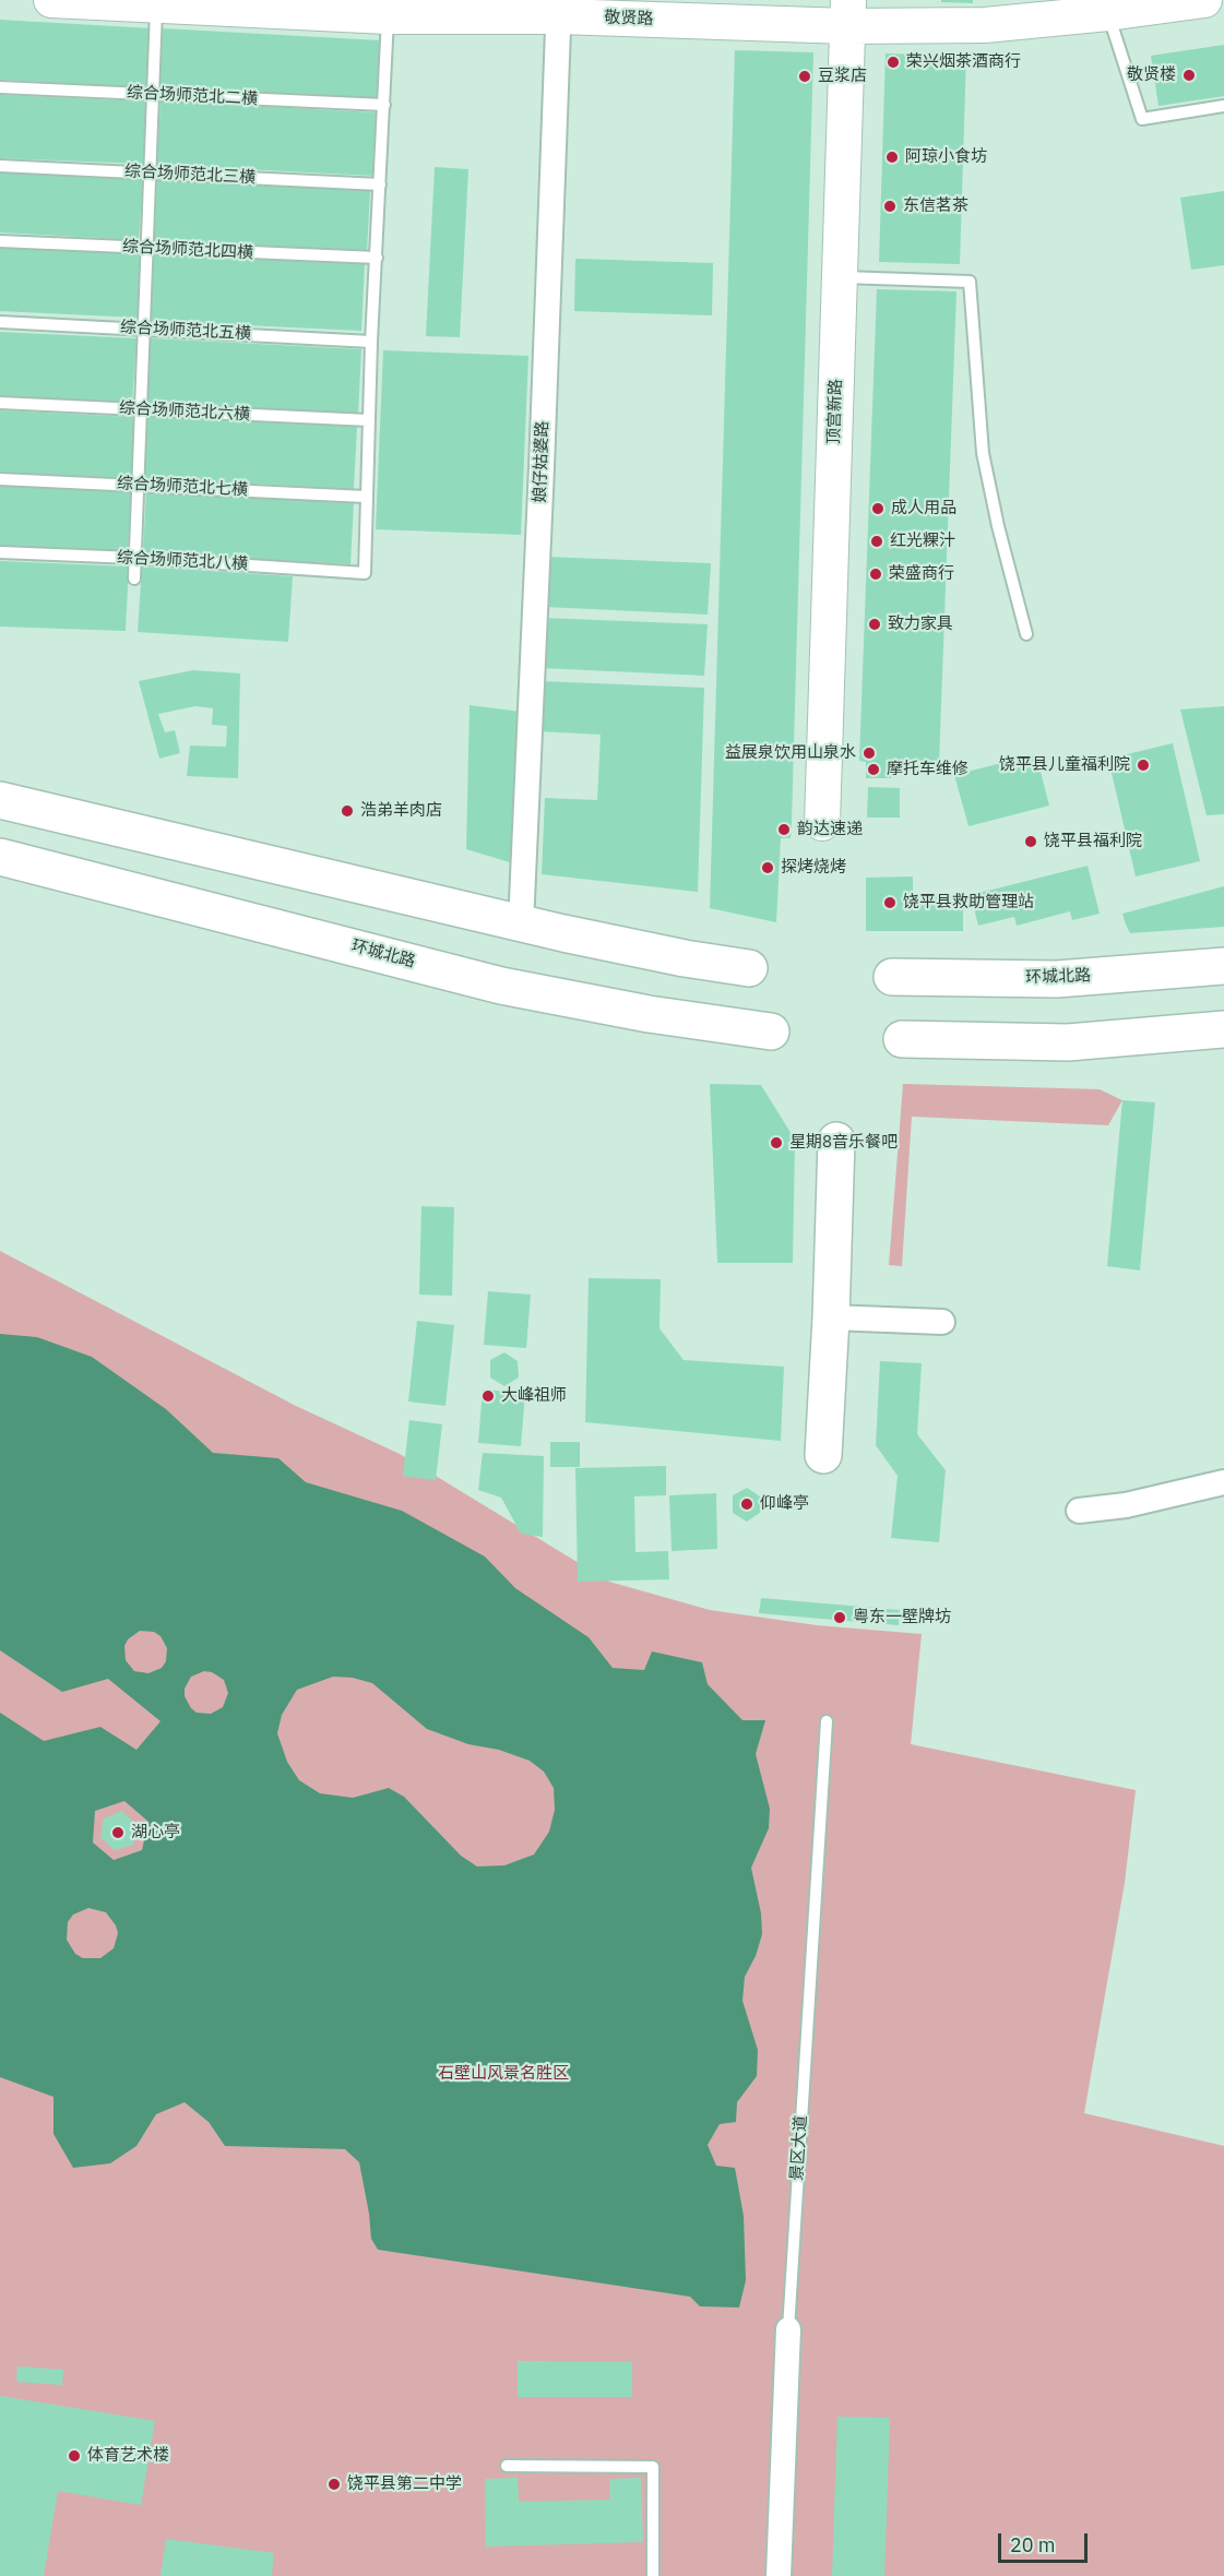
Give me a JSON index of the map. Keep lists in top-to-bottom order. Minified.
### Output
{"streets":{"main road":["环城北路"],"street":["敬贤路","顶宫新路","娘仔姑婆路","景区大道"],"lane":["综合场师范北二横","综合场师范北三横","综合场师范北四横","综合场师范北五横","综合场师范北六横","综合场师范北七横","综合场师范北八横"]},"crossings":[["敬贤路","顶宫新路"],["敬贤路","娘仔姑婆路"],["综合场师范北七横","综合场师范北八横"]],"parks":["石壁山风景名胜区"],"places":["荣兴烟茶酒商行","敬贤楼","豆浆店","阿琼小食坊","东信茗茶","成人用品","红光粿汁","荣盛商行","致力家具","益展泉饮用山泉水","饶平县儿童福利院","摩托车维修","浩弟羊肉店","韵达速递","饶平县福利院","探烤烧烤","饶平县救助管理站","星期8音乐餐吧","大峰祖师","仰峰亭","粤东一壁牌坊","湖心亭","体育艺术楼","饶平县第二中学"],"scale_bar":"20 m"}
